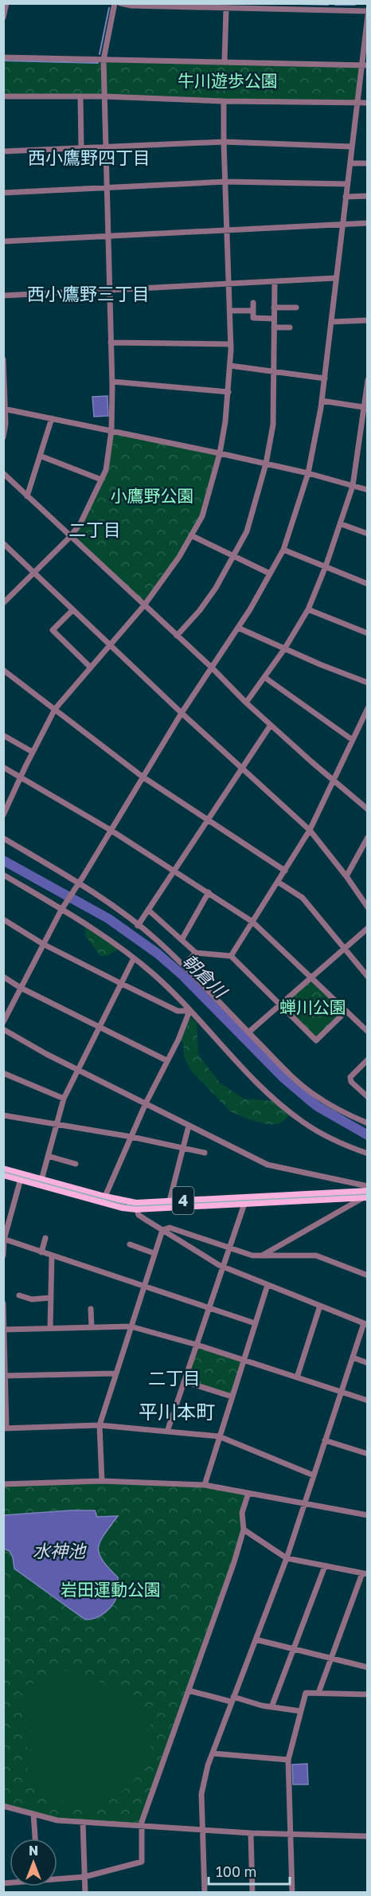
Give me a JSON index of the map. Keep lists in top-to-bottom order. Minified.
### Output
{"streets":{"main road":["4"]},"districts":["西小鷹野四丁目","西小鷹野三丁目","二丁目","二丁目","平川本町"],"water":["朝倉川","水神池"],"parks":["牛川遊歩公園","小鷹野公園","蝉川公園","岩田運動公園"],"scale_bar":"100 m","north":"top"}
